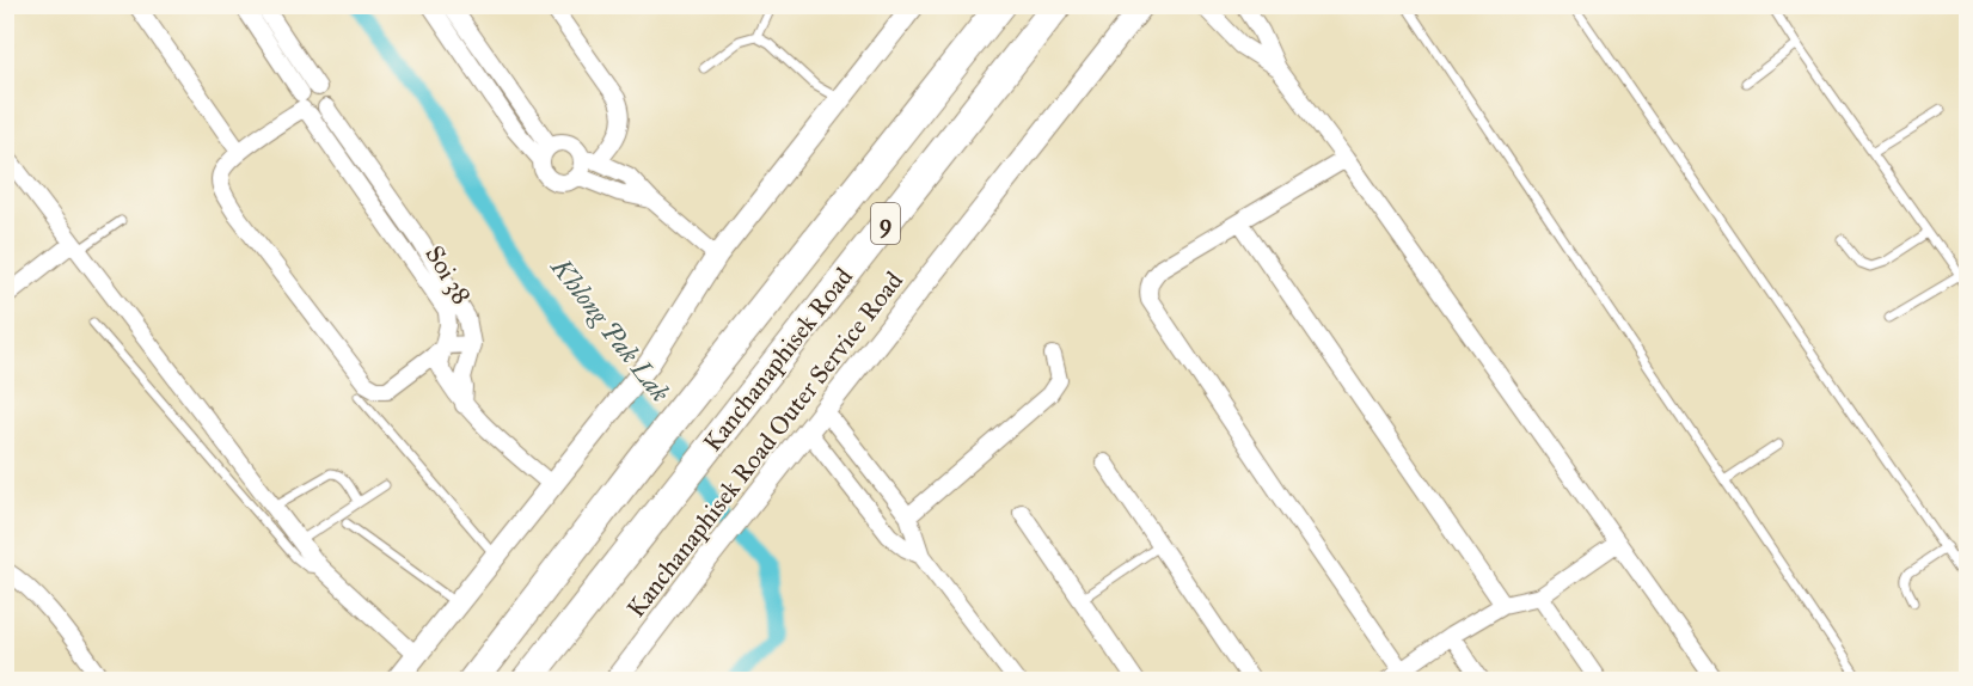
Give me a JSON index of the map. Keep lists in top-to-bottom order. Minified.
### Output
{"streets":{"highway":["9","Kanchanaphisek Road"],"main road":["Kanchanaphisek Road Outer Service Road"],"street":["Soi 38"]},"water":["Khlong Pak Lak"]}
